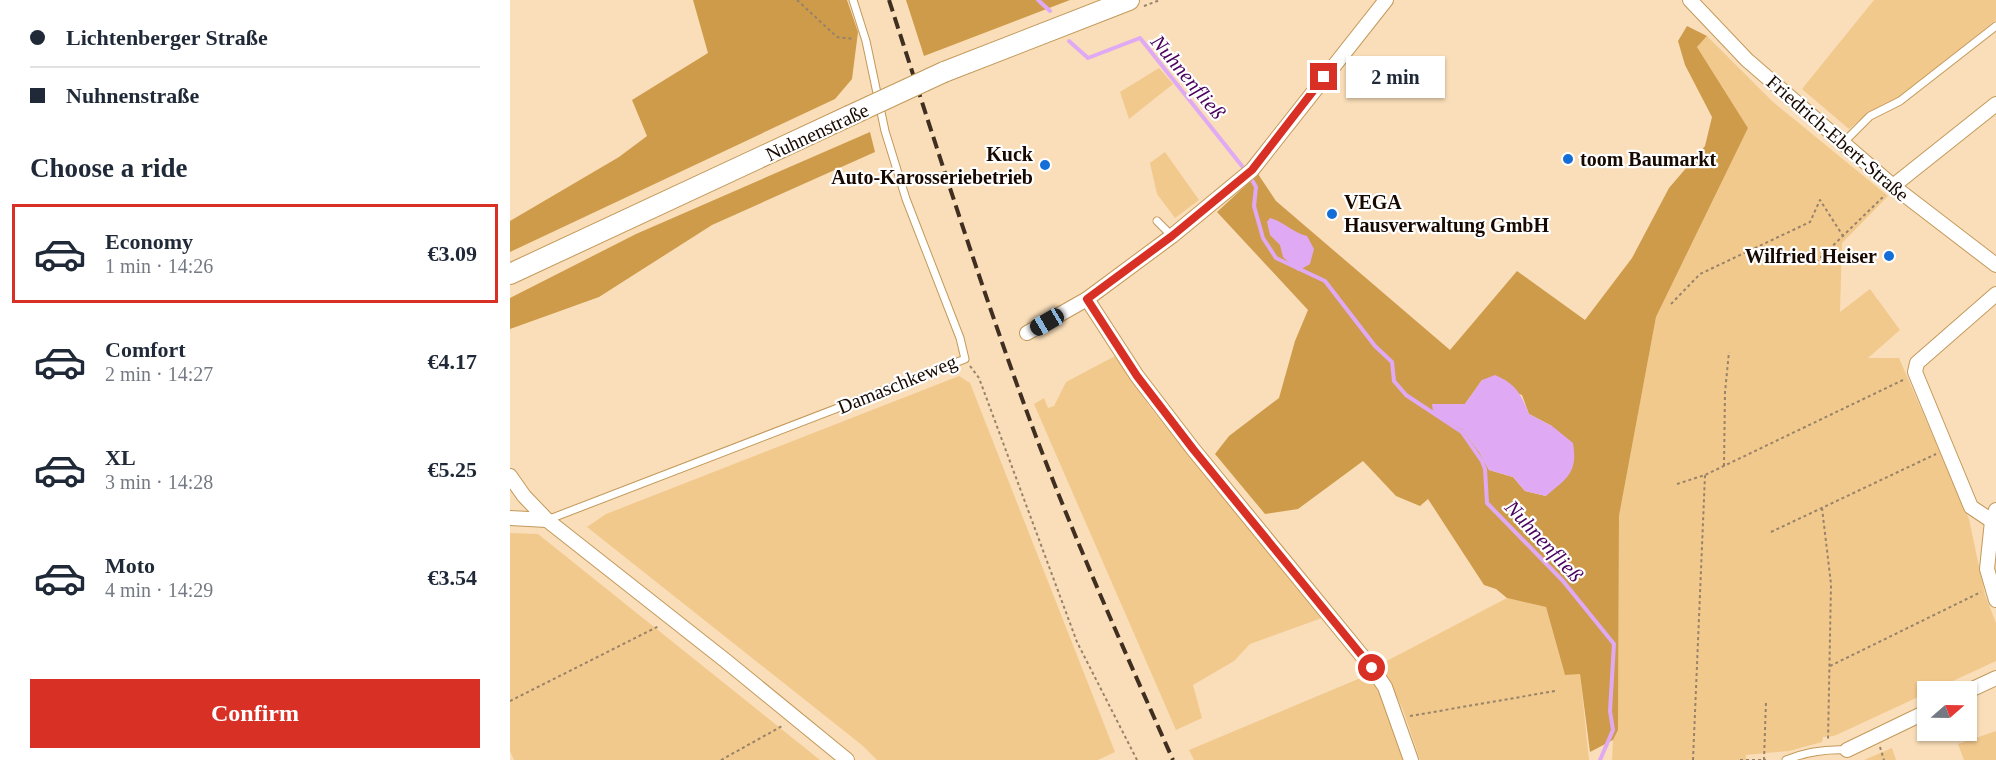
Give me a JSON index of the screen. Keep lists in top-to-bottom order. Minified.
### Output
{"streets":{"main road":["Nuhnenstraße"],"street":["Friedrich-Ebert-Straße","Damaschkeweg"]},"water":["Nuhnenfließ"],"places":["toom Baumarkt","Kuck Auto-Karosseriebetrieb","VEGA Hausverwaltung GmbH","Wilfried Heiser"],"north":"right","page":{"banner":["Lichtenberger Straße","Nuhnenstraße"],"bubble":"2 min","heading":"Choose a ride","list":[{"name":"Economy","note":"1 min · 14:26","value":"€3.09"},{"name":"Comfort","note":"2 min · 14:27","value":"€4.17"},{"name":"XL","note":"3 min · 14:28","value":"€5.25"},{"name":"Moto","note":"4 min · 14:29","value":"€3.54"}],"buttons":"Confirm"}}
